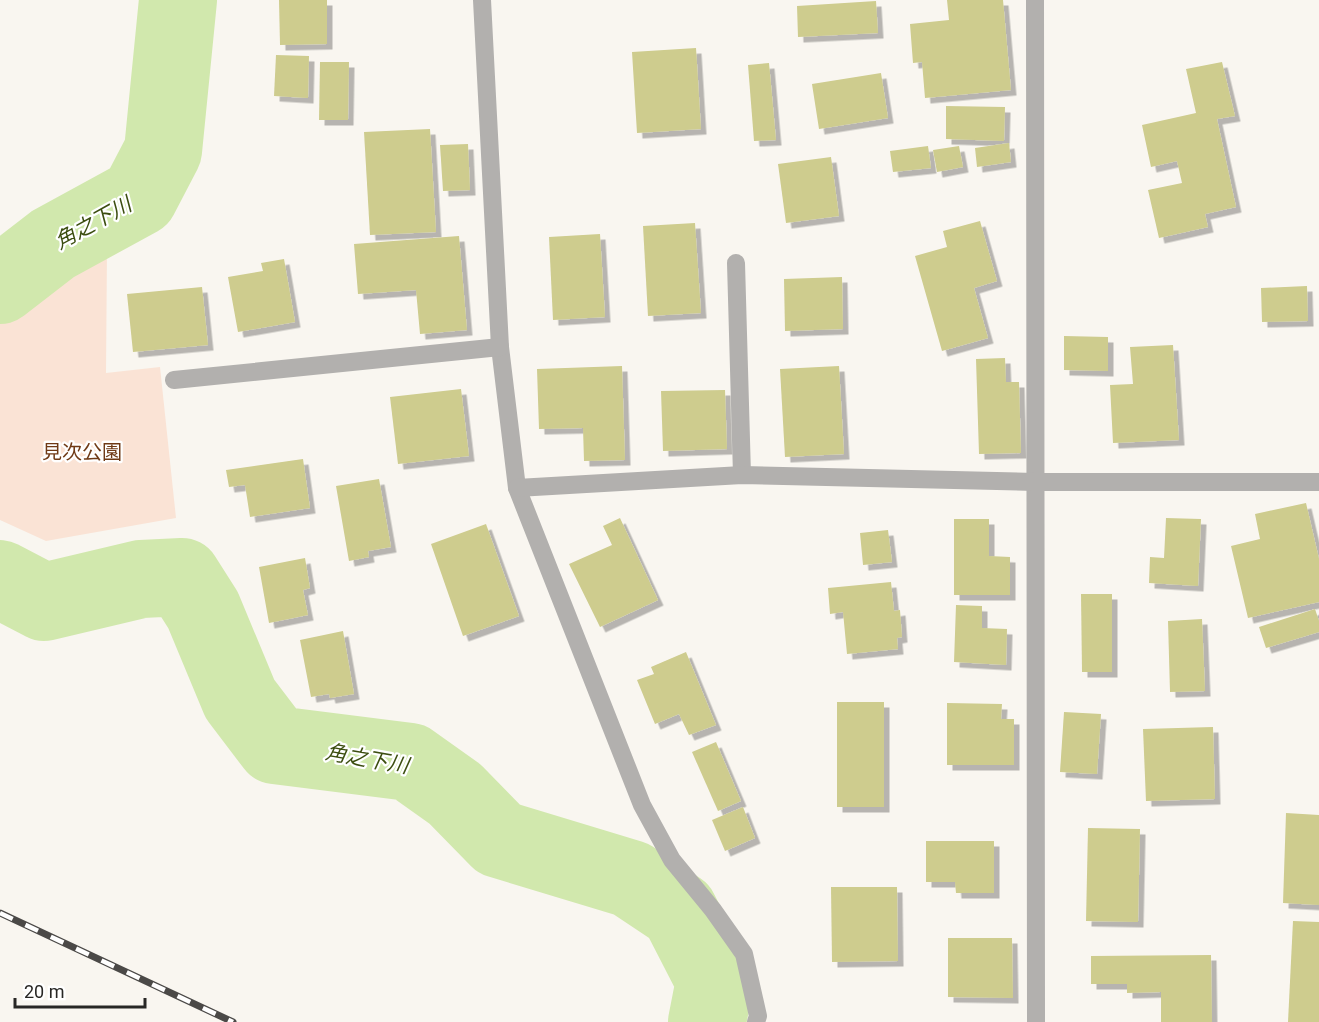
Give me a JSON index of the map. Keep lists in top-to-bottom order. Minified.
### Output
{"water":["角之下川"],"parks":["見次公園"],"scale_bar":"20 m"}
